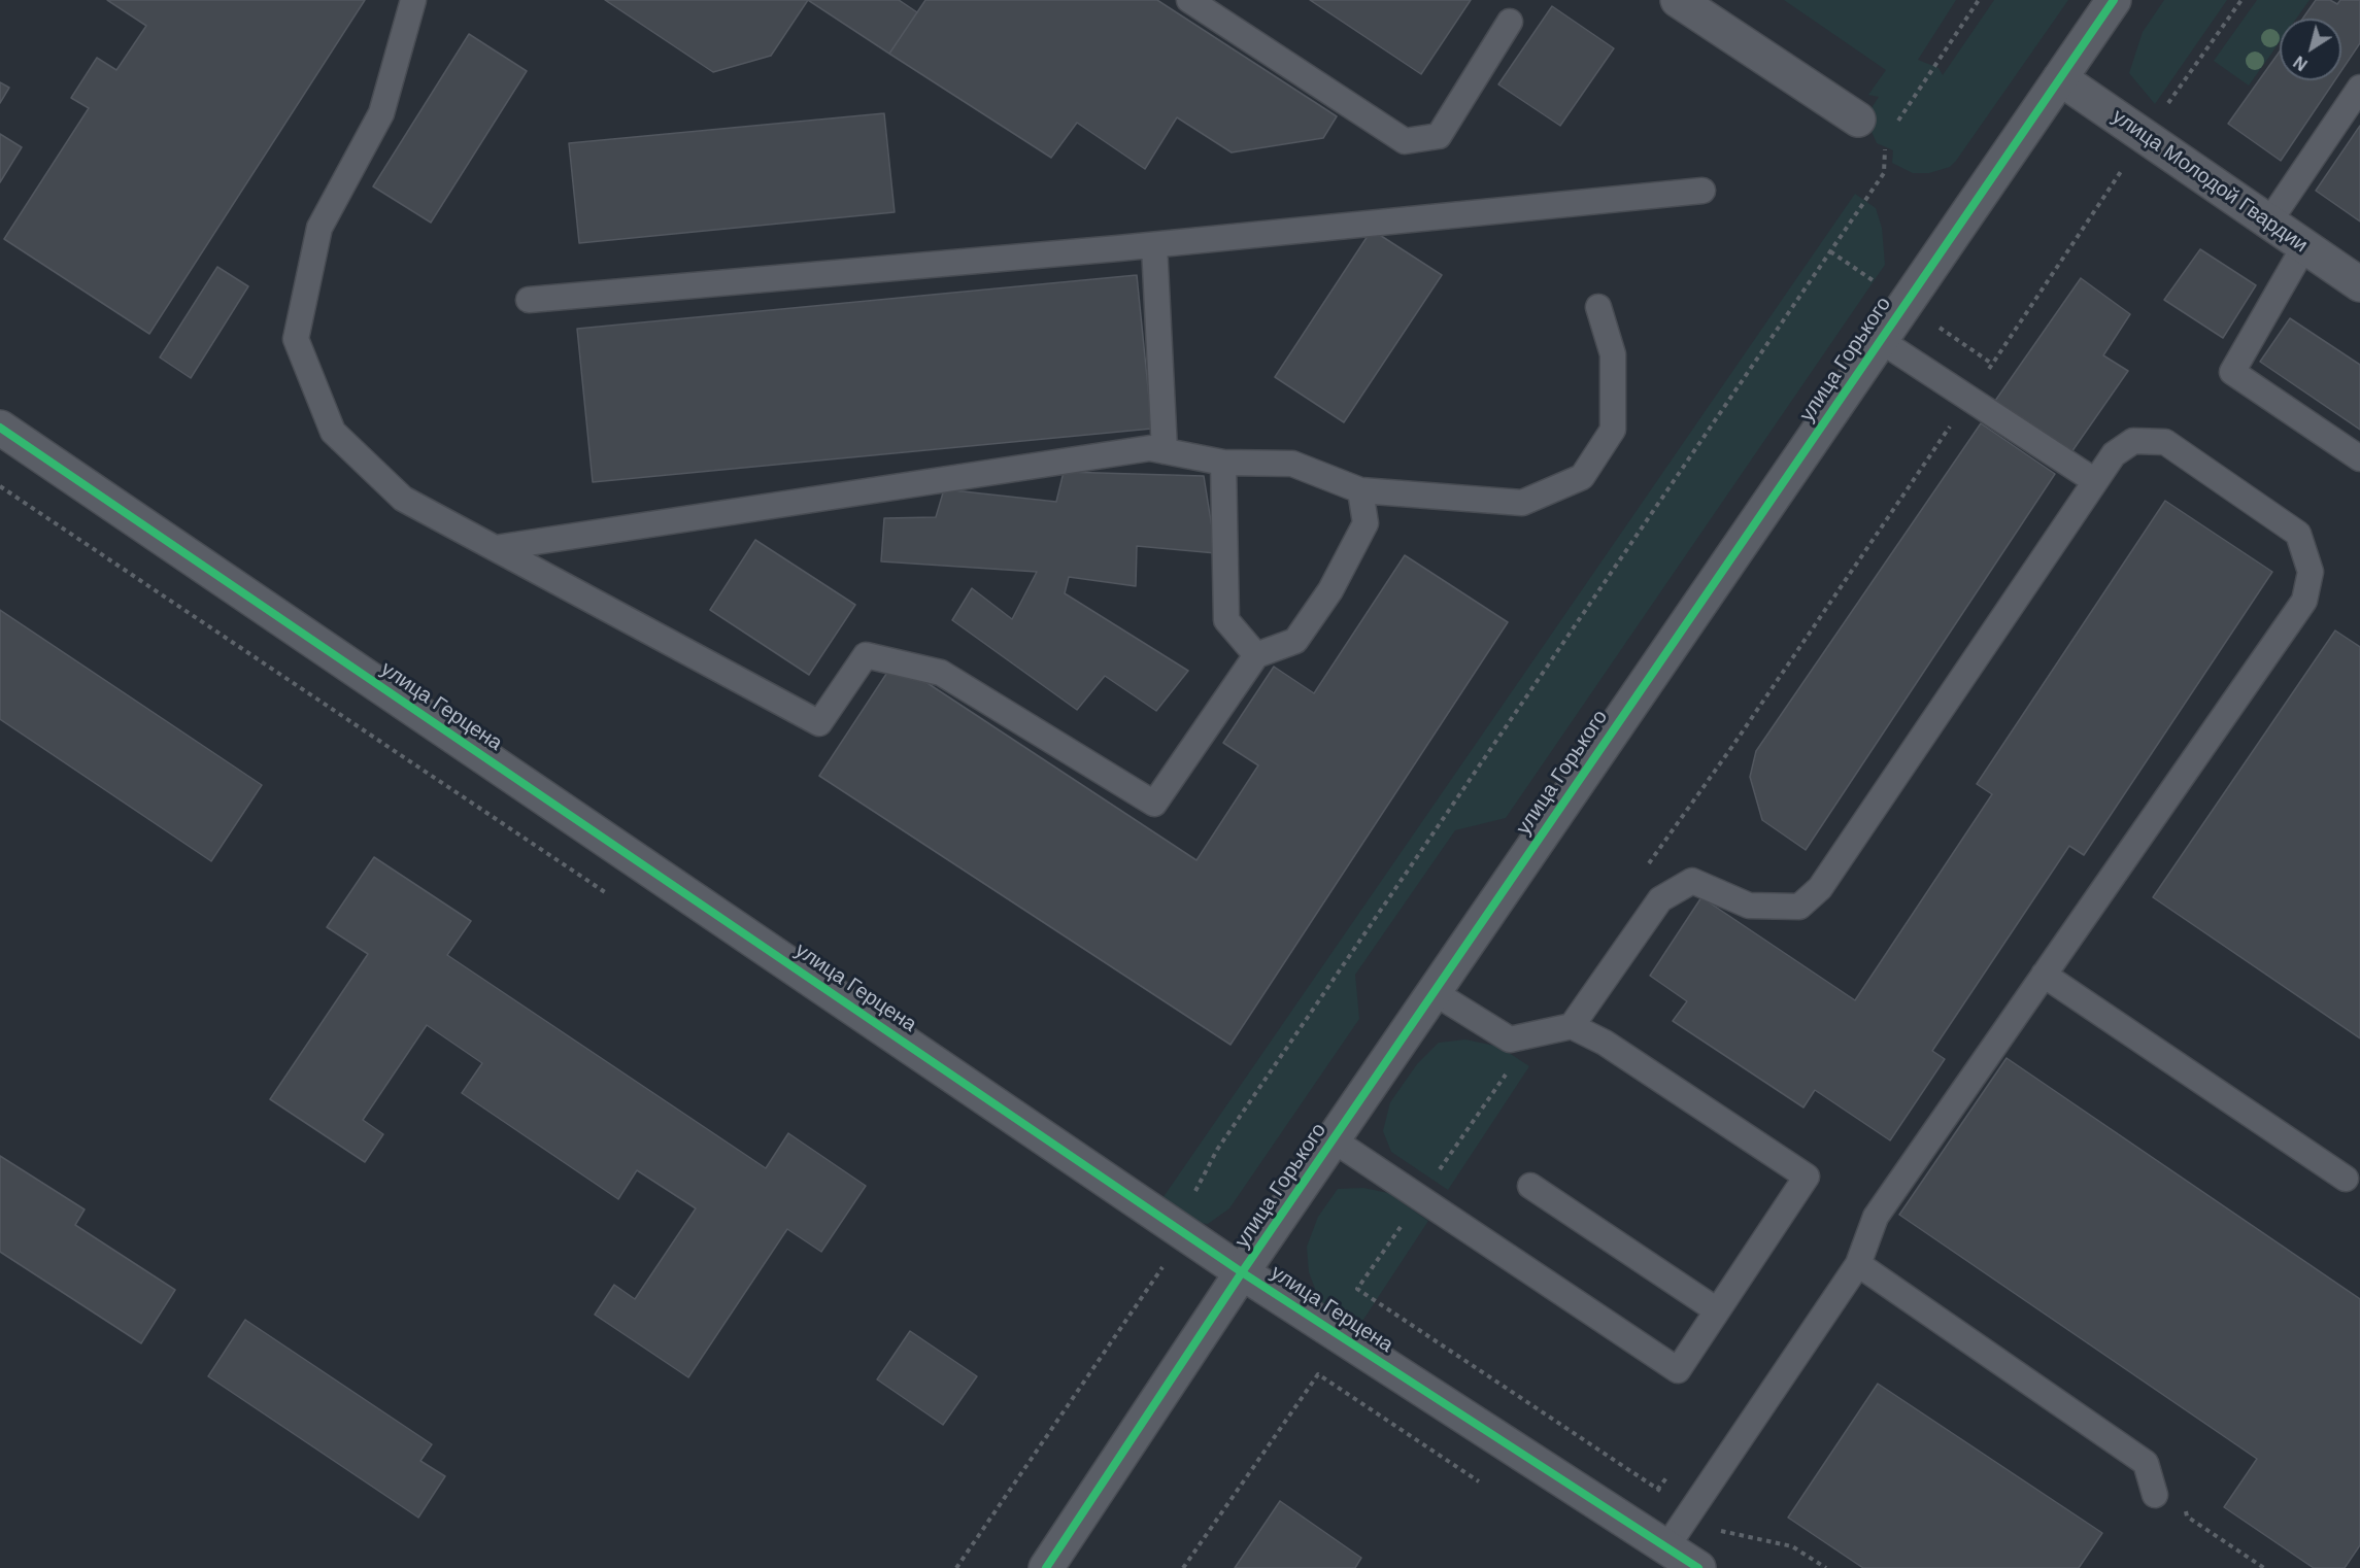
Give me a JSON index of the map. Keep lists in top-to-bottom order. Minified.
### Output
{"streets":{"street":["улица Молодой Гвардии","улица Горького","улица Герцена"]},"crossings":[["улица Молодой Гвардии","улица Горького"],["улица Горького","улица Герцена"]],"north":"bottom left"}
